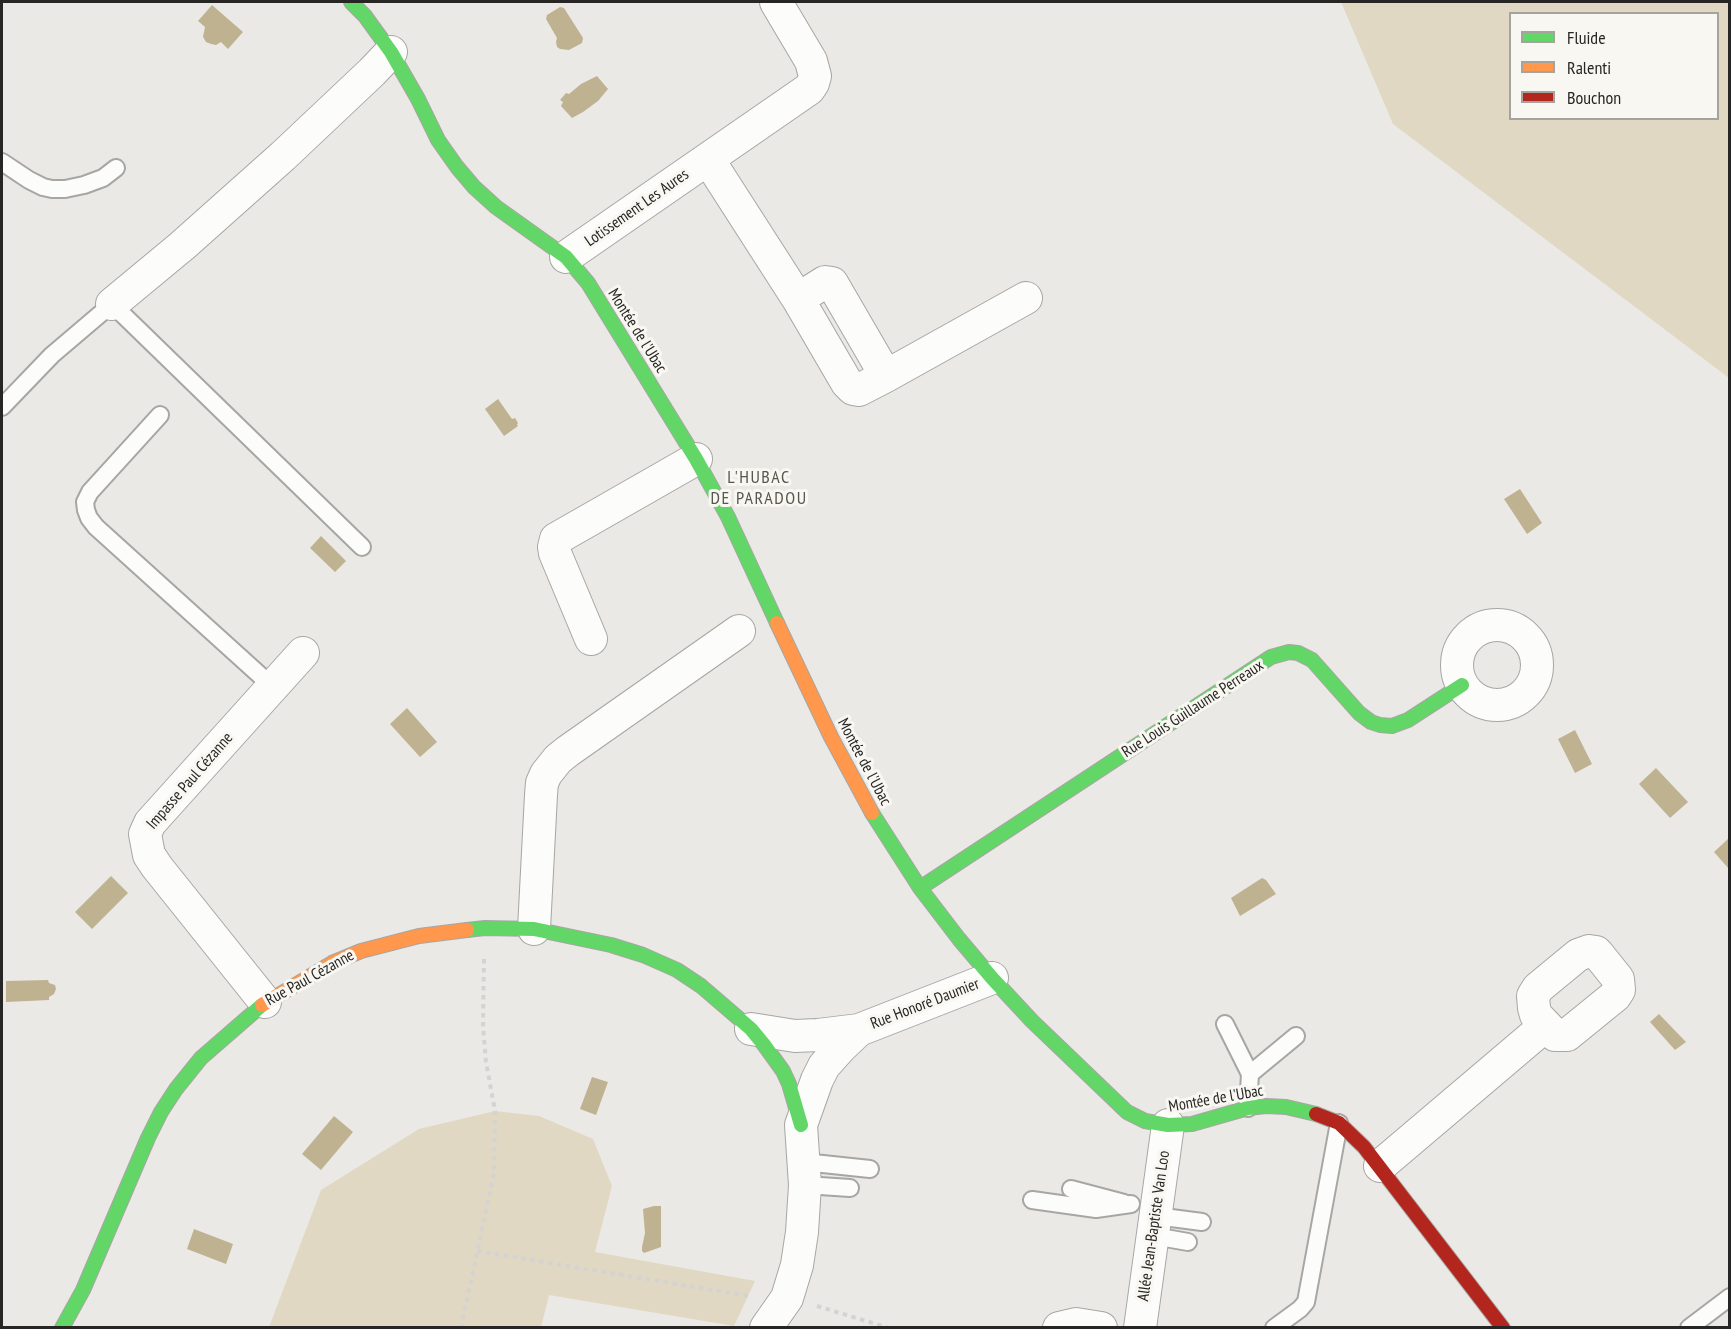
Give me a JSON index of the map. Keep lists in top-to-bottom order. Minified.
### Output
{"streets":{"street":["Lotissement Les Aures","Montée de l'Ubac","Rue Louis Guillaume Perreaux","Impasse Paul Cézanne","Rue Paul Cézanne","Rue Honoré Daumier","Allée Jean-Baptiste Van Loo"]},"crossings":[["Lotissement Les Aures","Montée de l'Ubac"],["Montée de l'Ubac","Rue Louis Guillaume Perreaux"],["Montée de l'Ubac","Rue Honoré Daumier"],["Montée de l'Ubac","Allée Jean-Baptiste Van Loo"],["Impasse Paul Cézanne","Rue Paul Cézanne"],["Rue Paul Cézanne","Rue Honoré Daumier"]],"districts":["L'HUBAC DE PARADOU"],"legend":["Fluide","Ralenti","Bouchon"]}
